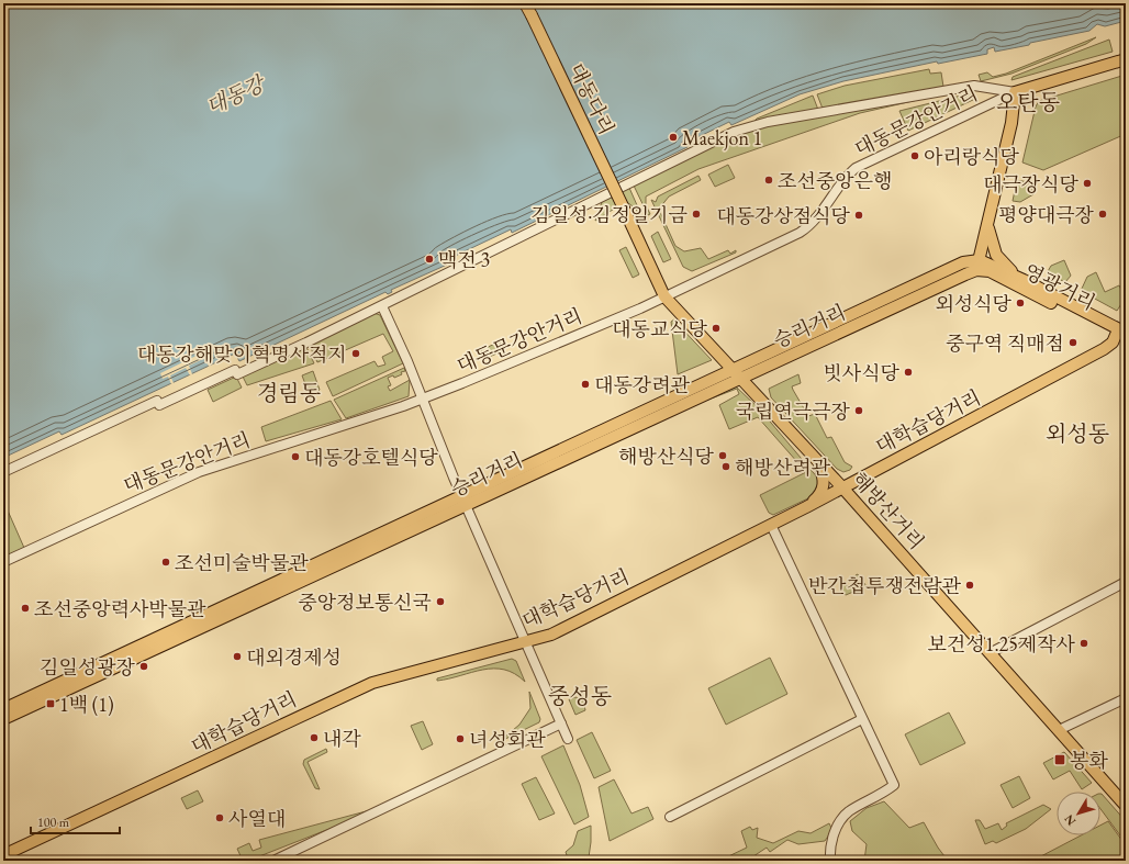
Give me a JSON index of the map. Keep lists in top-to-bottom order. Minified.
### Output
{"streets":{"main road":["대동다리","영광거리","승리거리","대학습당거리","해방산거리"],"street":["대동문강안거리"]},"crossings":[["대동다리","해방산거리"],["대동문강안거리","해방산거리"],["영광거리","승리거리"],["영광거리","대학습당거리"],["승리거리","해방산거리"],["대학습당거리","해방산거리"]],"districts":["오탄동","경림동","외성동","중성동"],"water":["대동강"],"places":{"other":["Maekjon 1","아리랑식당","조선중앙은행","대극장식당","김일성·김정일기금","평양대극장","대동강상점식당","맥전 3","외성식당","대동교식당","중구역 직매점","대동강해맞이혁명사적지","빗사식당","대동강려관","국립연극극장","해방산식당","대동강호텔식당","해방산려관","조선미술박물관","반간첩투쟁전람관","중앙정보통신국","조선중앙력사박물관","보건성1.25제작사","대외경제성","김일성광장","내각","녀성회관","사열대"],"transit":["1백 (1)","봉화"]},"scale_bar":"100 m","north":"bottom left"}
